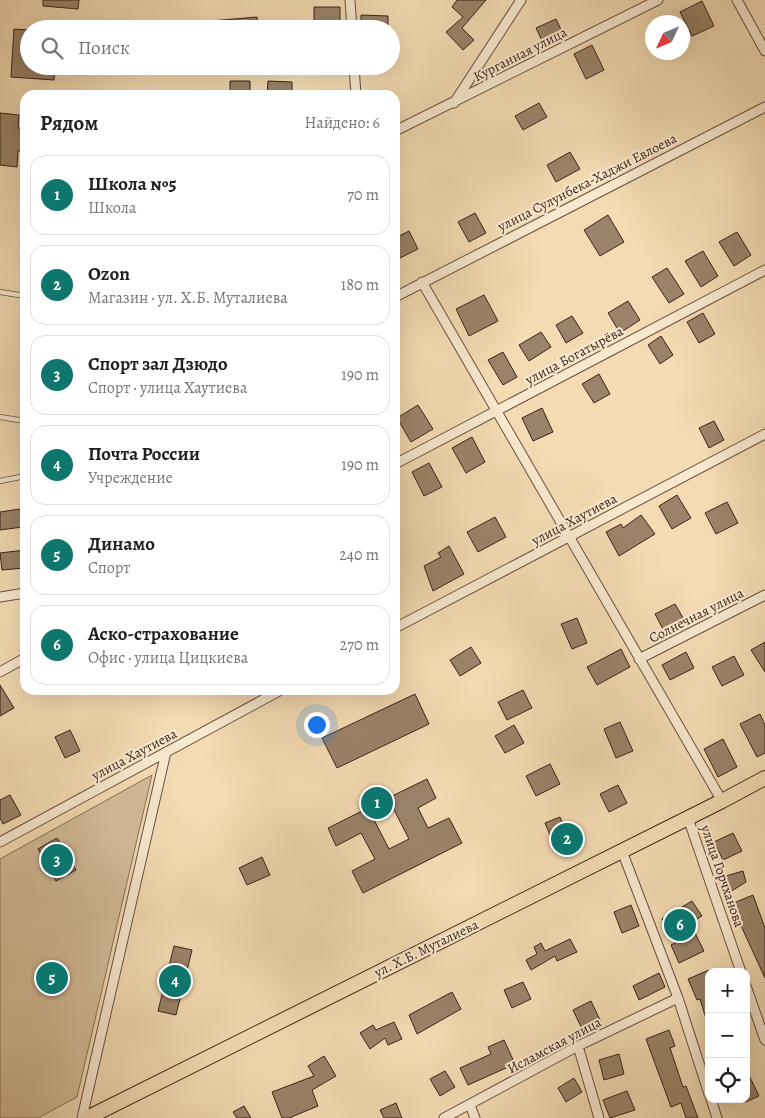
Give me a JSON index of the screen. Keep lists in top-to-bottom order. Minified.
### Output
{"streets":{"main road":["ул. Х.Б. Муталиева"],"street":["Курганная улица","улица Сулунбека-Хаджи Евлоева","улица Богатырёва","улица Хаутиева","Солнечная улица","улица Горчханова","Исламская улица"]},"crossings":[["улица Горчханова","ул. Х.Б. Муталиева"]],"north":"bottom left","page":{"search":"Поиск","heading":["Рядом","Найдено: 6"],"list":[{"mark":"1","name":"Школа №5","note":"Школа","value":"70 m"},{"mark":"2","name":"Ozon","note":"Магазин · ул. Х.Б. Муталиева","value":"180 m"},{"mark":"3","name":"Спорт зал Дзюдо","note":"Спорт · улица Хаутиева","value":"190 m"},{"mark":"4","name":"Почта России","note":"Учреждение","value":"190 m"},{"mark":"5","name":"Динамо","note":"Спорт","value":"240 m"},{"mark":"6","name":"Аско-страхование","note":"Офис · улица Цицкиева","value":"270 m"}],"pins":["1","2","3","6","5","4"],"map_buttons":["+","−"]}}
